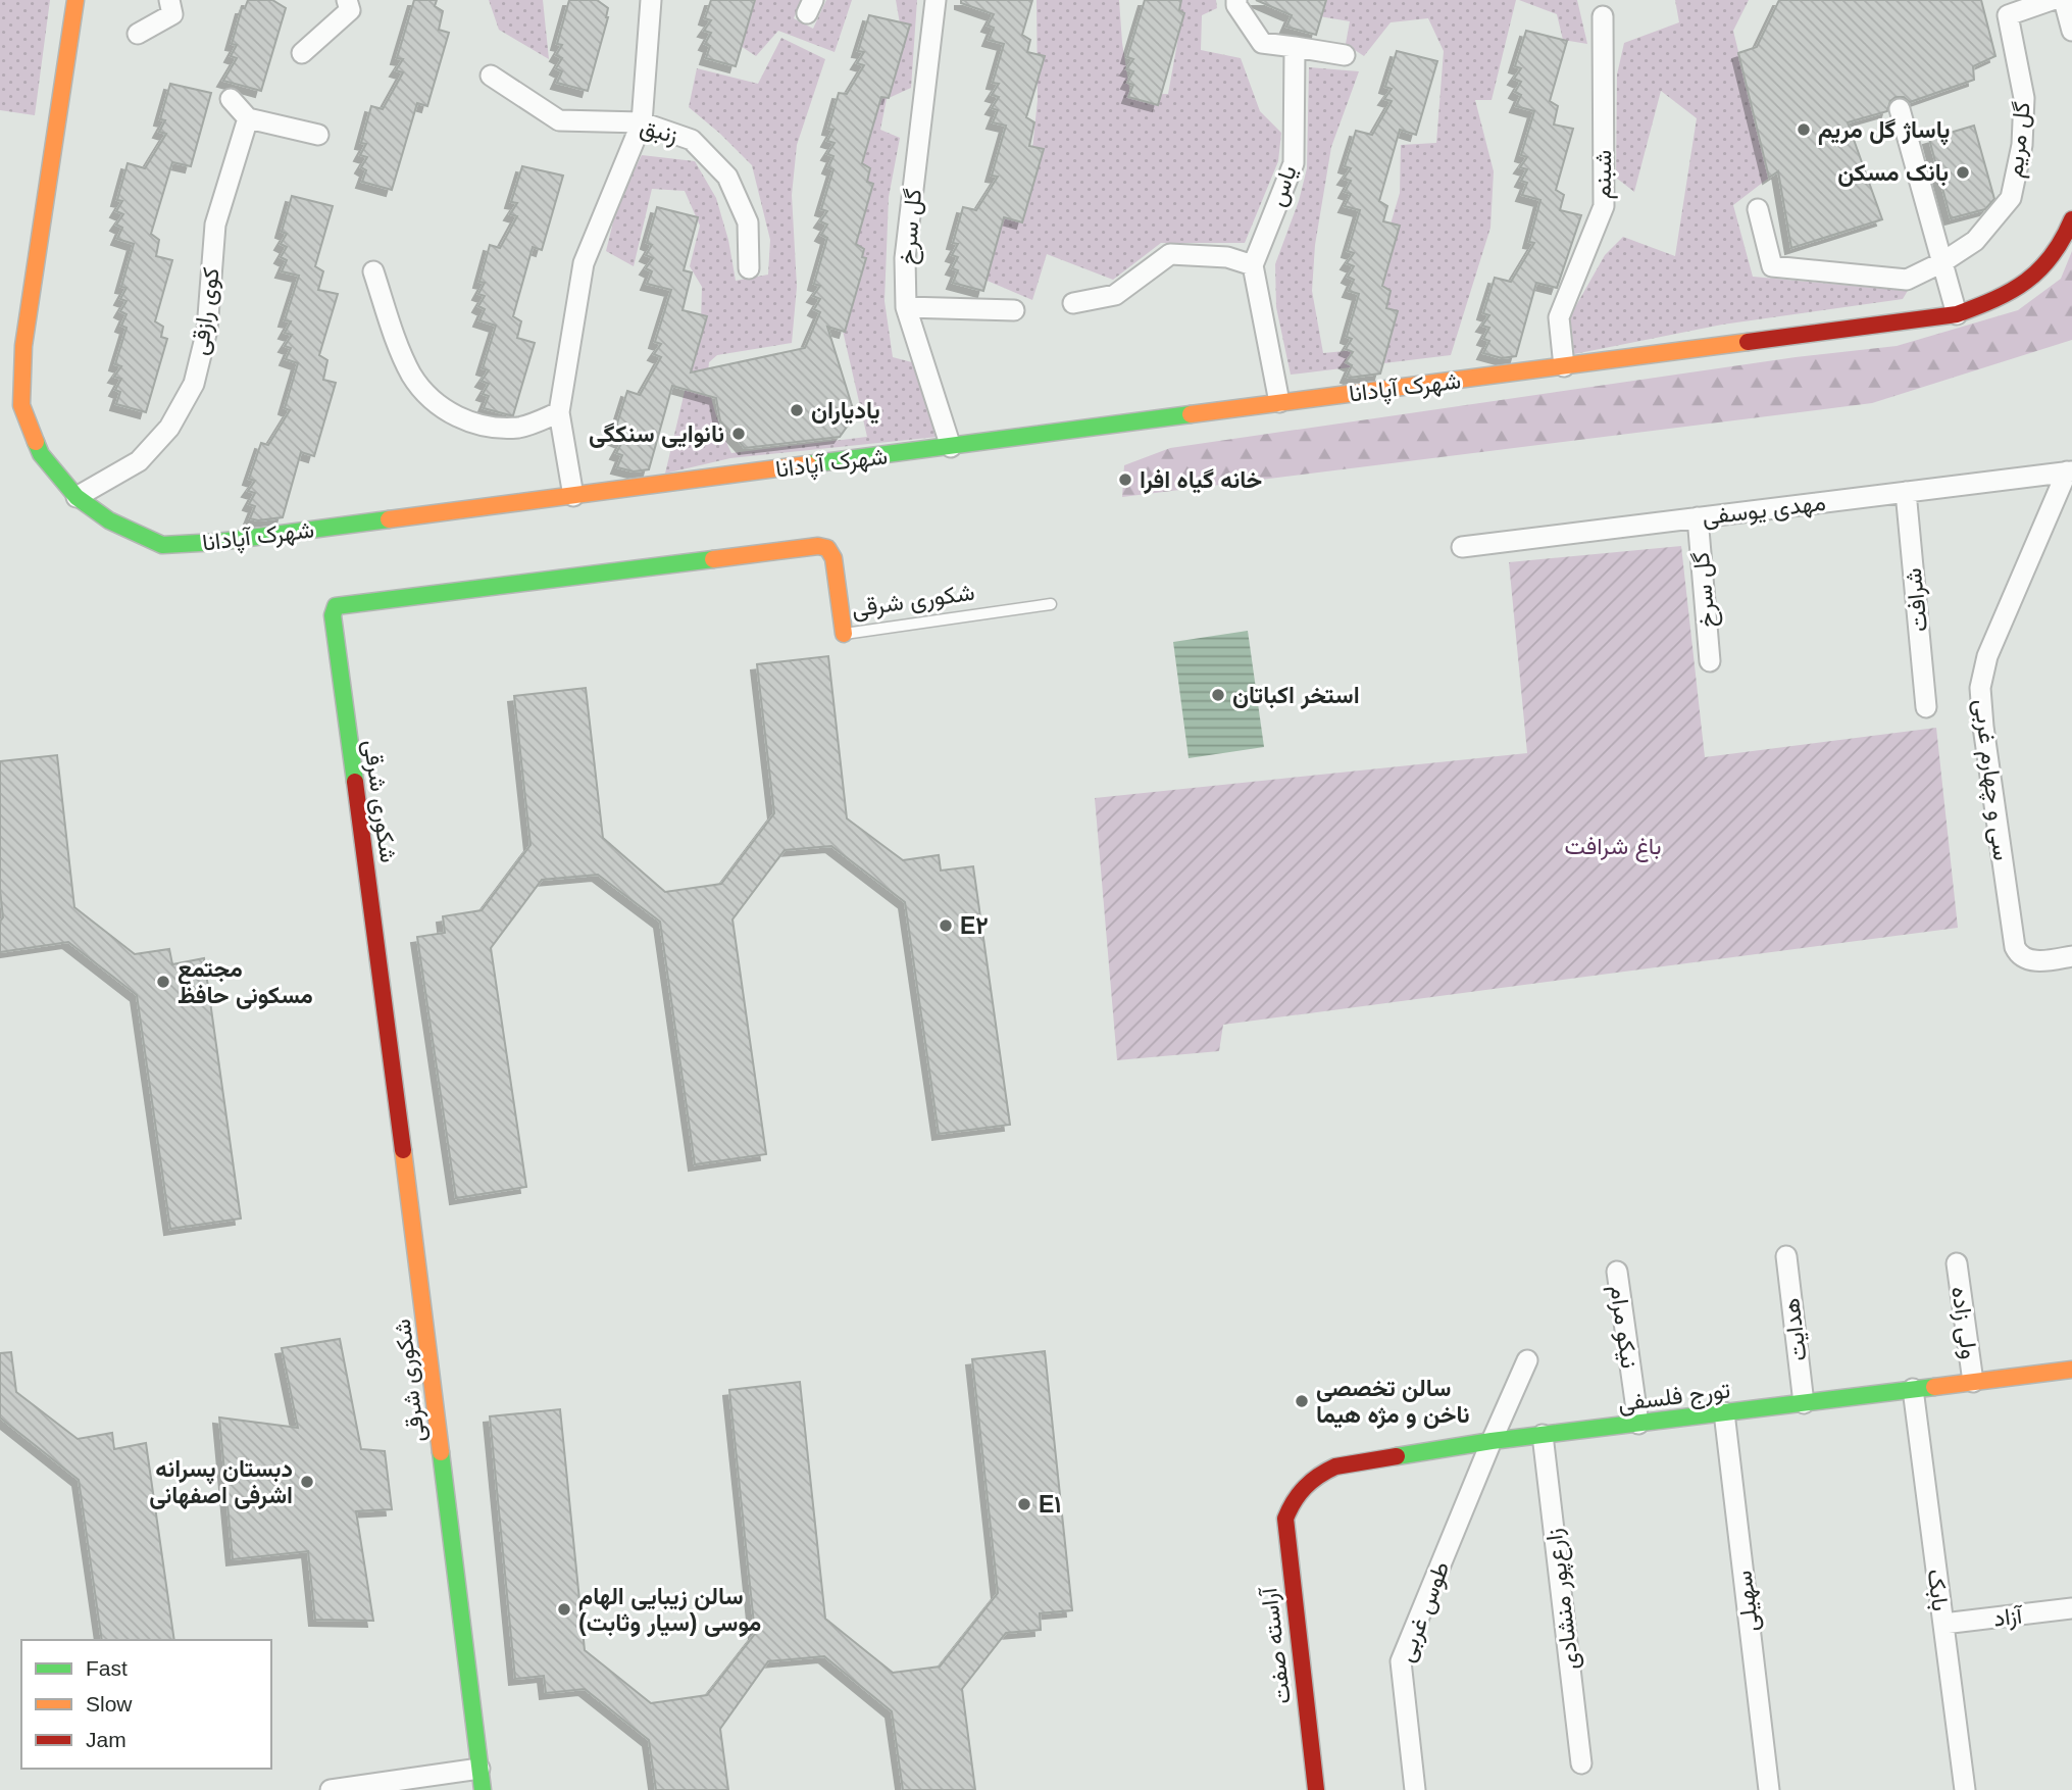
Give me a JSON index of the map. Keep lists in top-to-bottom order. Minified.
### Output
{"streets":{"street":["زنبق","گل مریم","شبنم","یاس","گل سرخ","کوی رازقی","شهرک آپادانا","مهدی یوسفی","شکوری شرقی","شرافت","سی و چهارم غربی","ولی زاده","نیکو مرام","هدایت","تورج فلسفی","بابک","زارع‌پور منشادی","سهیلی","طوس غربی","آزاد","آراسته صفت"]},"crossings":[["شبنم","شهرک آپادانا"],["گل سرخ","شهرک آپادانا"],["گل سرخ","مهدی یوسفی"],["کوی رازقی","شهرک آپادانا"],["مهدی یوسفی","شرافت"],["مهدی یوسفی","سی و چهارم غربی"],["ولی زاده","تورج فلسفی"],["نیکو مرام","تورج فلسفی"],["هدایت","تورج فلسفی"],["تورج فلسفی","بابک"],["تورج فلسفی","زارع‌پور منشادی"],["تورج فلسفی","سهیلی"],["تورج فلسفی","طوس غربی"],["تورج فلسفی","آراسته صفت"],["بابک","آزاد"]],"parks":["باغ شرافت"],"places":["پاساژ گل مریم","بانک مسکن","یادیاران","نانوایی سنکگی","خانه گیاه افرا","استخر اکباتان","E۲","مجتمع مسکونی حافظ","سالن تخصصی ناخن و مژه هیما","دبستان پسرانه اشرفی اصفهانی","E۱","سالن زیبایی الهام موسی (سیار وثابت)"],"legend":["Fast","Slow","Jam"]}
